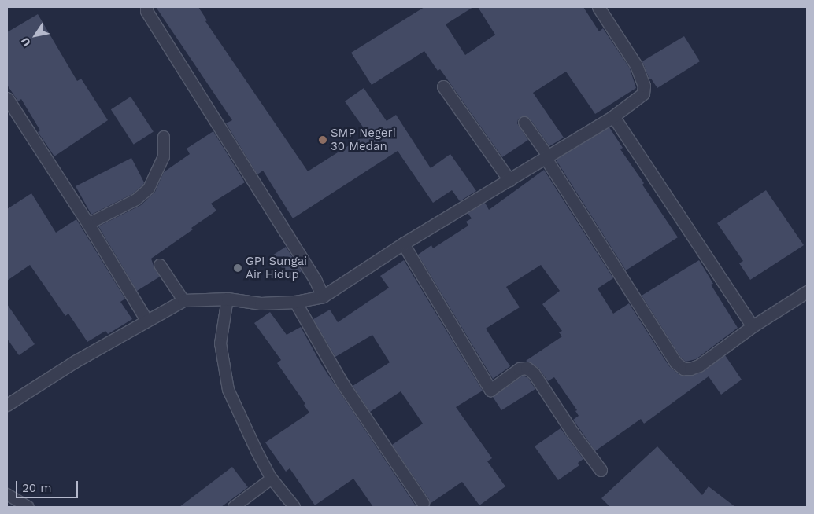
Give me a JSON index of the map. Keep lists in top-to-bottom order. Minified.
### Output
{"places":["SMP Negeri 30 Medan","GPI Sungai Air Hidup"],"scale_bar":"20 m","north":"bottom left"}
